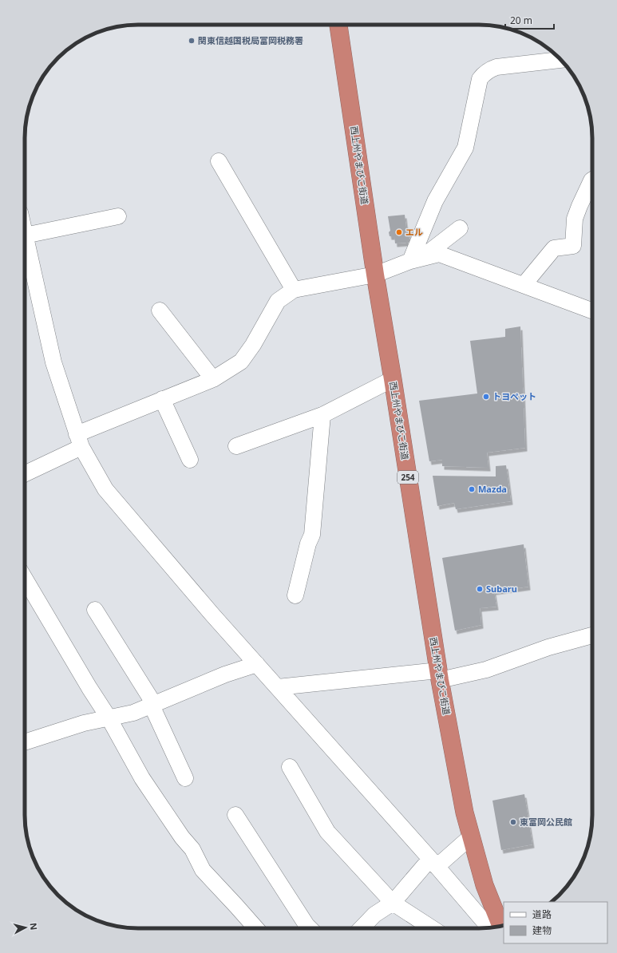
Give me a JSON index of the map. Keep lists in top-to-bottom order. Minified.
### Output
{"streets":{"highway":["西上州やまびこ街道","254"]},"places":["関東信越国税局富岡税務署","エル","トヨペット","Mazda","Subaru","東富岡公民館"],"legend":["道路","建物"],"scale_bar":"20 m","north":"right"}
